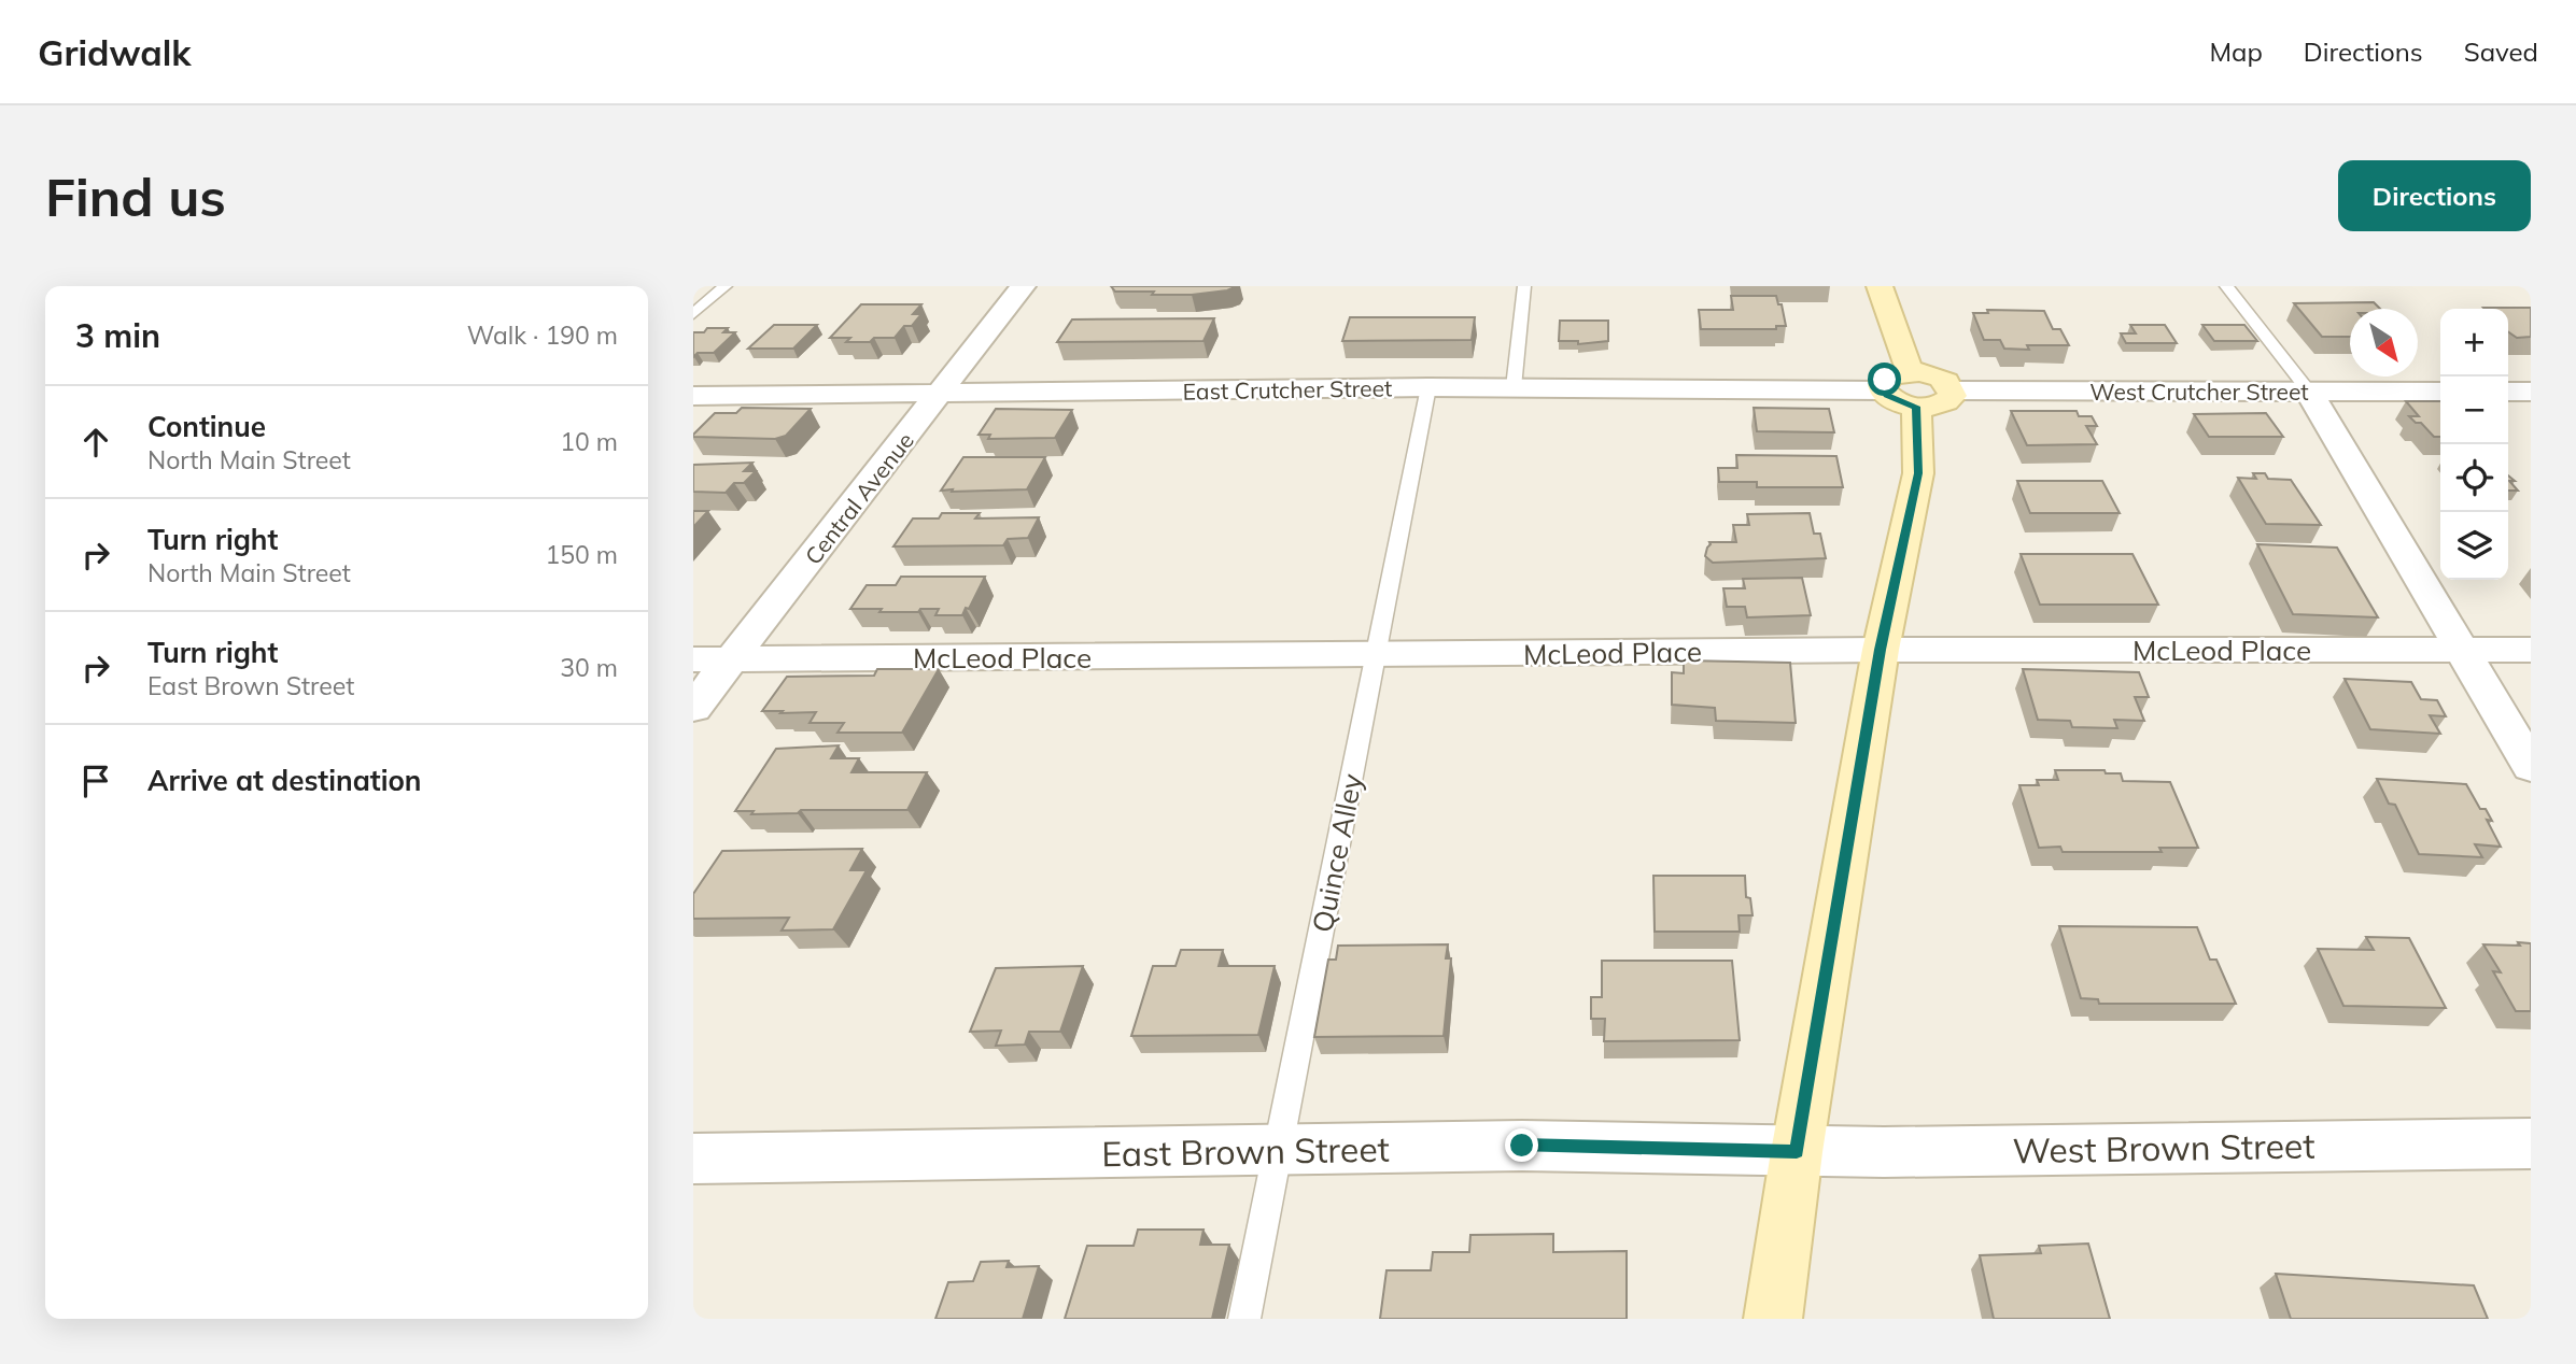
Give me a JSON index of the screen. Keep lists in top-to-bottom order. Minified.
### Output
{"streets":{"street":["East Crutcher Street","West Crutcher Street","Central Avenue","McLeod Place","West Brown Street","East Brown Street"],"lane":["Quince Alley"]},"crossings":[["East Crutcher Street","West Crutcher Street"],["East Crutcher Street","Central Avenue"],["East Crutcher Street","Quince Alley"],["Central Avenue","McLeod Place"],["McLeod Place","Quince Alley"],["Quince Alley","East Brown Street"],["West Brown Street","East Brown Street"]],"north":"bottom right","page":{"header":"Gridwalk","nav":["Map","Directions","Saved"],"buttons":"Directions","title":"Find us","heading":["3 min","Walk · 190 m"],"map_buttons":["+","−"],"list":[["Continue","North Main Street","10 m"],["Turn right","North Main Street","150 m"],["Turn right","East Brown Street","30 m"],"Arrive at destination"]}}
